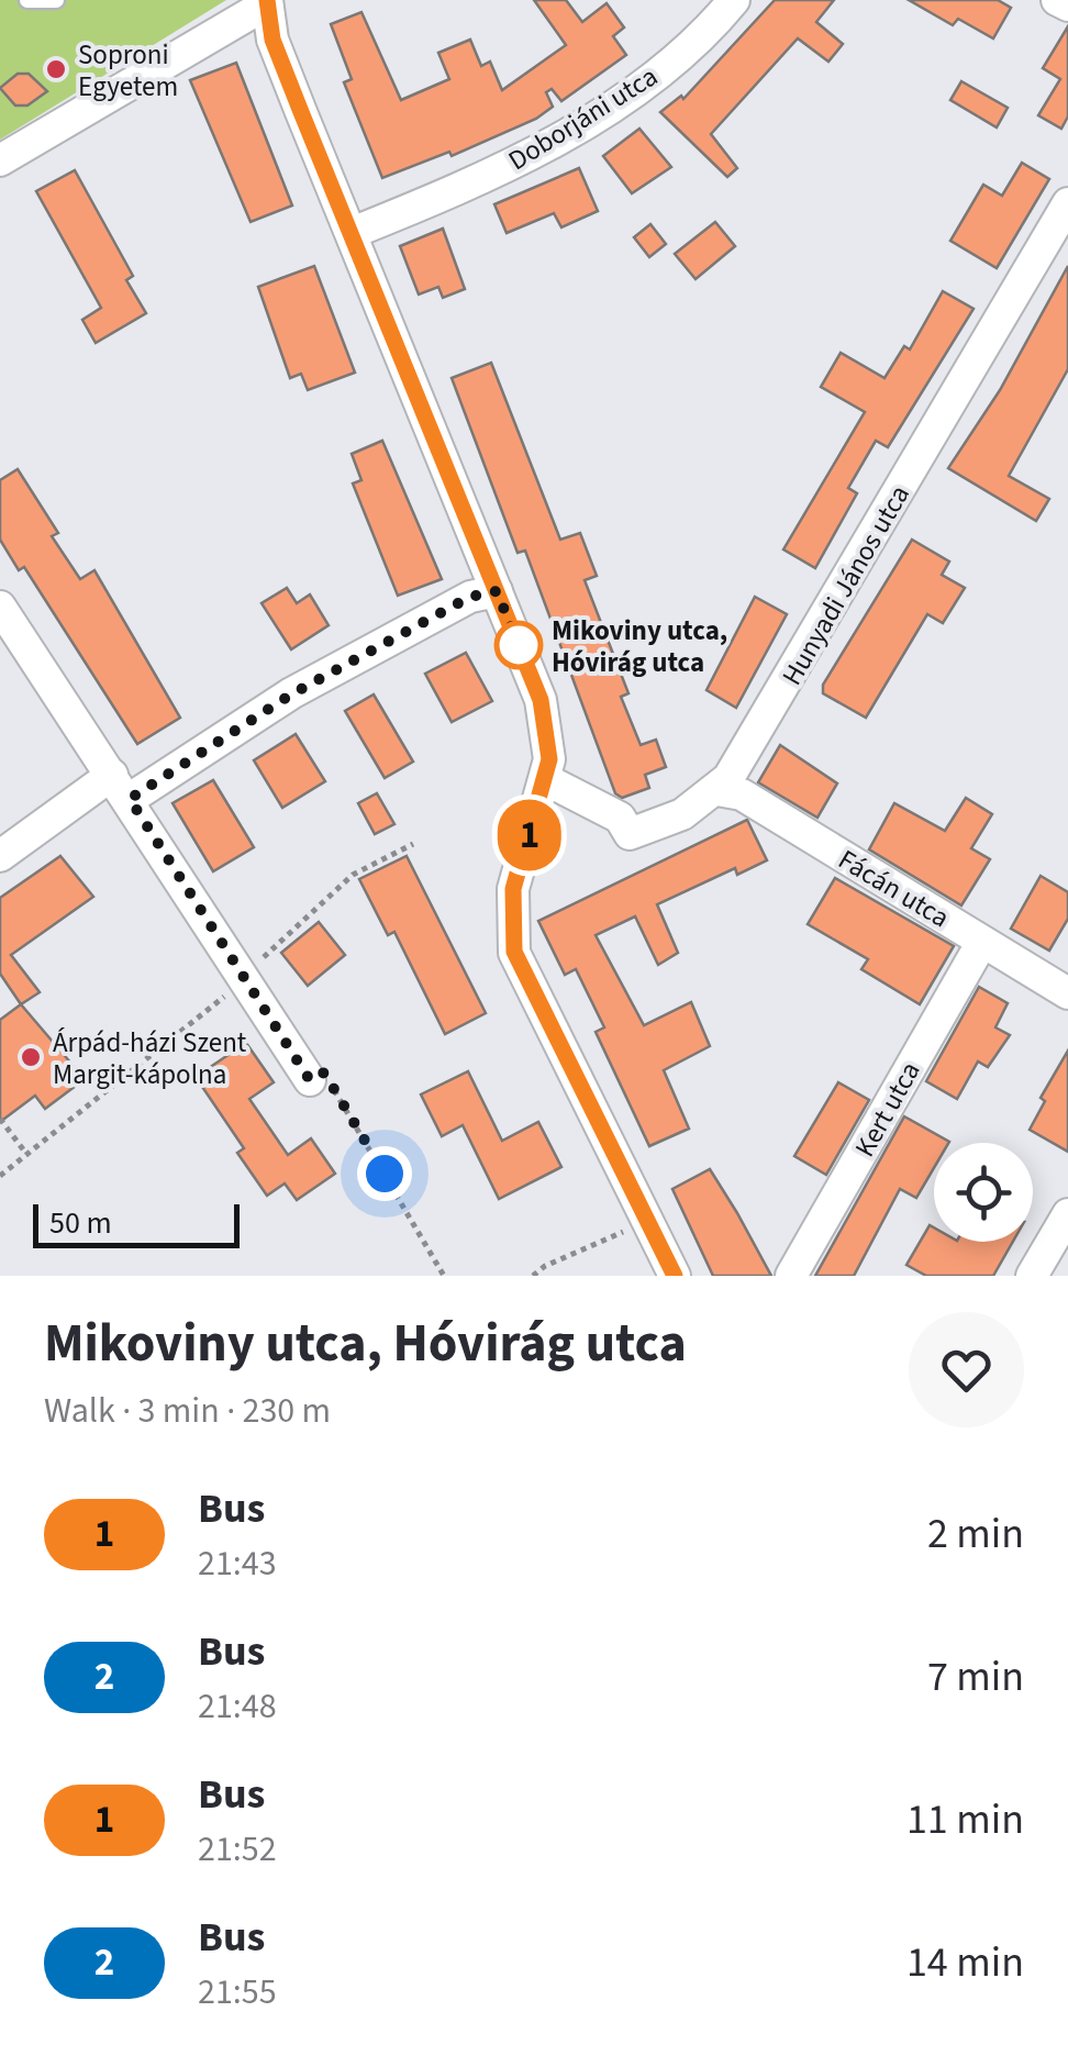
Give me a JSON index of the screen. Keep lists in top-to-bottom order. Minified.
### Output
{"streets":{"street":["Doborjáni utca","Hunyadi János utca","Fácán utca","Kert utca"]},"crossings":[["Hunyadi János utca","Fácán utca"],["Fácán utca","Kert utca"]],"places":["Soproni Egyetem","Mikoviny utca, Hóvirág utca","Árpád-házi Szent Margit-kápolna"],"lines":["bus line 1"],"scale_bar":"50 m","page":{"on_map":"1","scale":"50 m","heading":["Mikoviny utca, Hóvirág utca","Walk · 3 min · 230 m"],"list":[{"mark":"1","name":"Bus","note":"21:43","value":"2 min"},{"mark":"2","name":"Bus","note":"21:48","value":"7 min"},{"mark":"1","name":"Bus","note":"21:52","value":"11 min"},{"mark":"2","name":"Bus","note":"21:55","value":"14 min"}]}}
